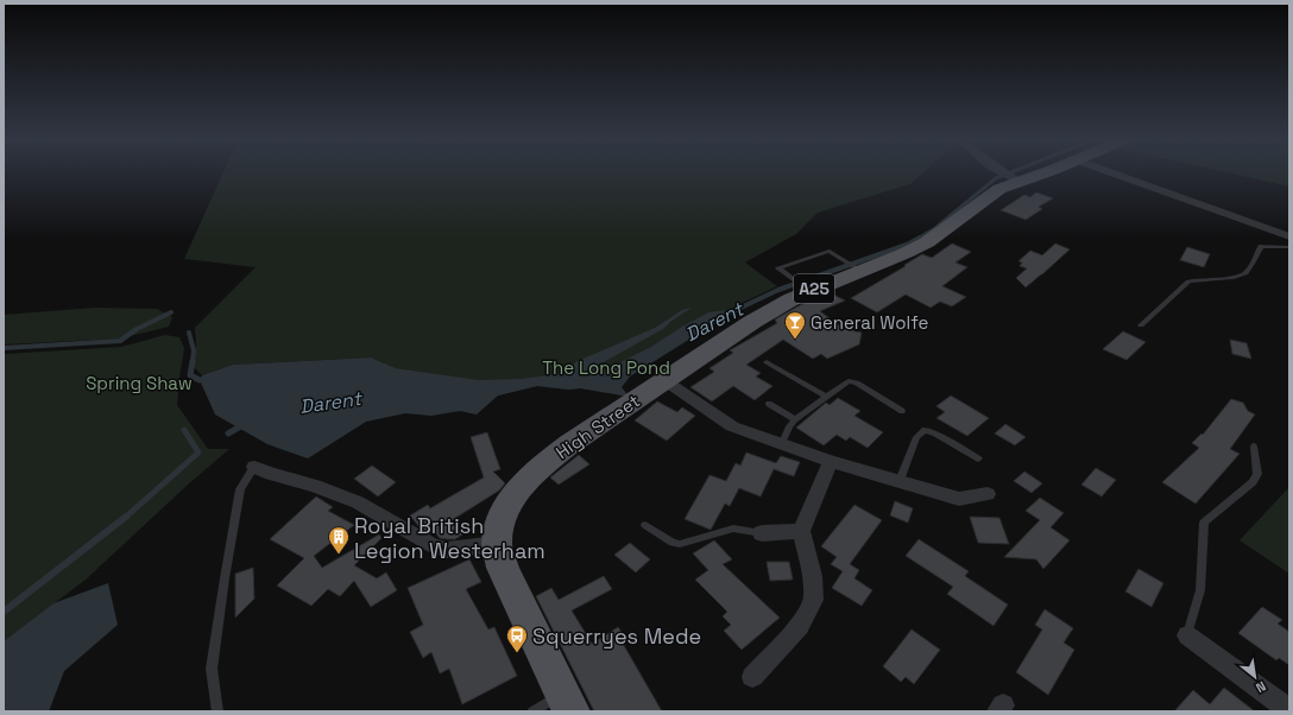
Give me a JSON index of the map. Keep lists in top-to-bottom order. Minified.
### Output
{"streets":{"main road":["A25","High Street"]},"crossings":[["A25","High Street"]],"water":["Darent"],"parks":["The Long Pond","Spring Shaw"],"places":{"bar":["General Wolfe"],"building":["Royal British Legion Westerham"],"bus stop":["Squerryes Mede"]},"north":"bottom right"}
